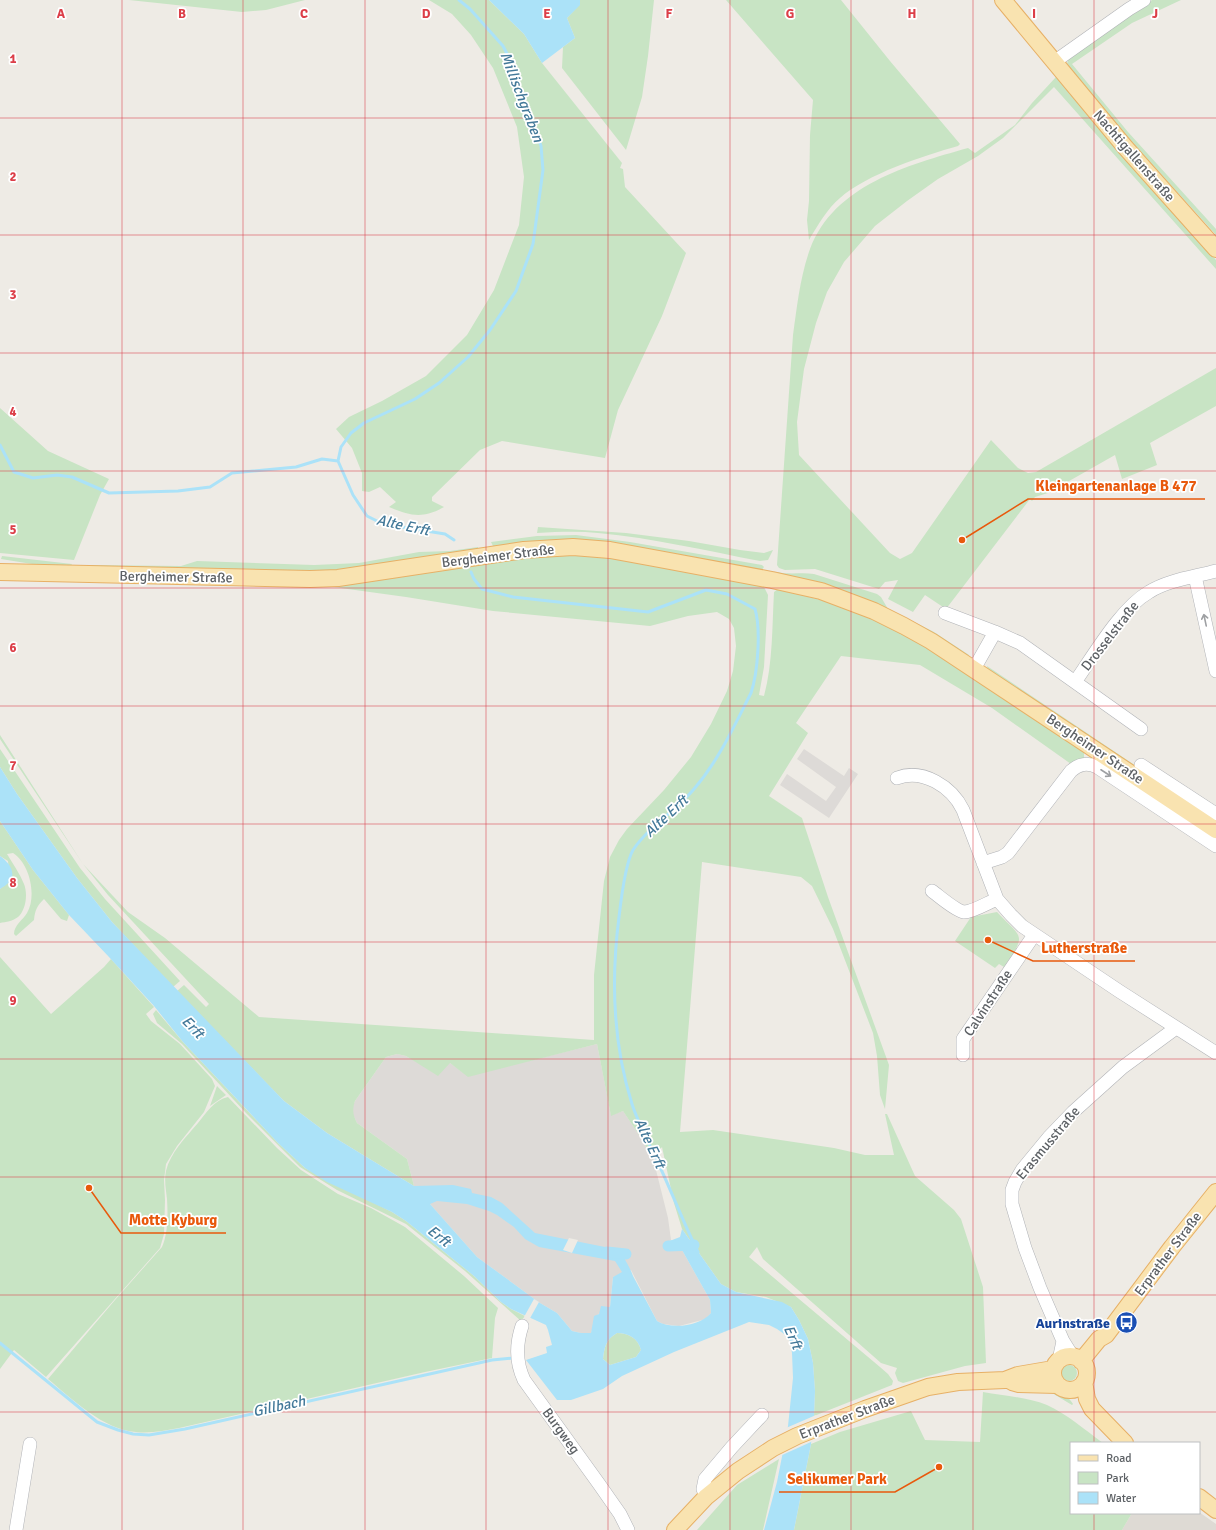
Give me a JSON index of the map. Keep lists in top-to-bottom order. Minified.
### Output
{"streets":{"main road":["Nachtigallenstraße","Bergheimer Straße","Erprather Straße"],"street":["Drosselstraße","Calvinstraße","Erasmusstraße","Burgweg"]},"crossings":[["Erasmusstraße","Erprather Straße"]],"water":["Millischgraben","Alte Erft","Erft","Gillbach"],"places":{"other":["Kleingartenanlage B 477","Lutherstraße","Motte Kyburg","Selikumer Park"],"bus stop":["Aurinstraße"]},"legend":["Road","Park","Water"],"grid":{"columns":["A","B","C","D","E","F","G","H","I","J"],"rows":["1","2","3","4","5","6","7","8","9"]}}
